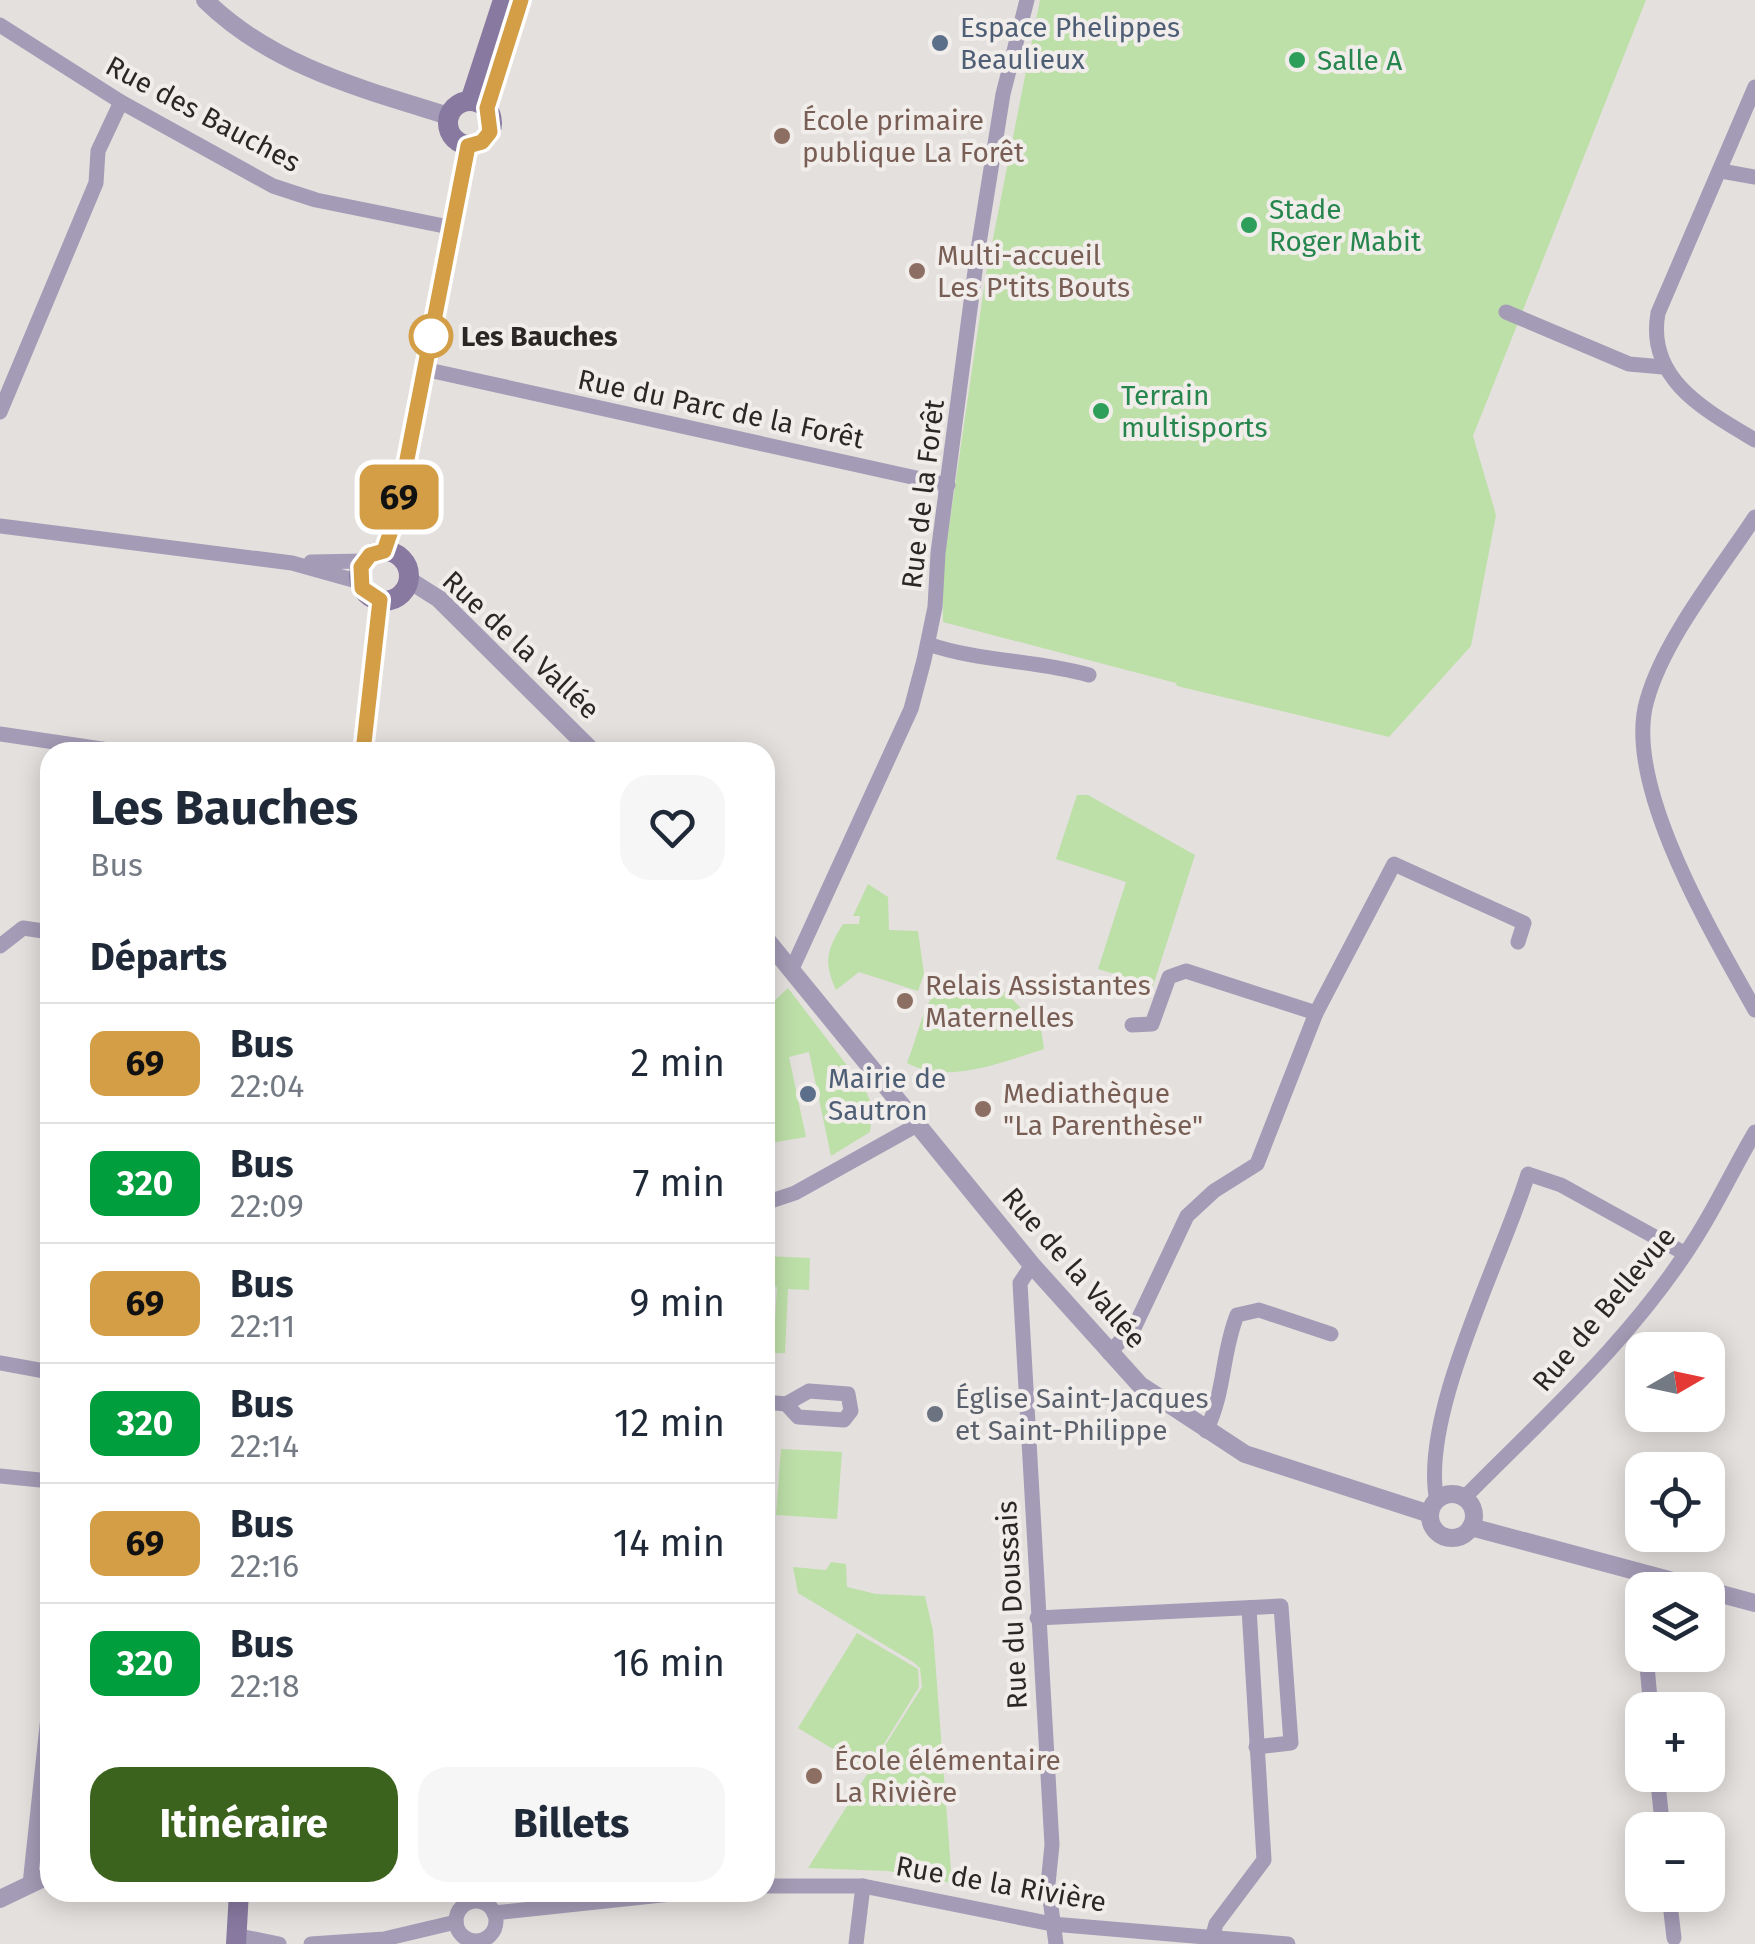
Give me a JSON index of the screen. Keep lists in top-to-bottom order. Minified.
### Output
{"streets":{"street":["Rue des Bauches","Rue du Parc de la Forêt","Rue de la Forêt","Rue de la Vallée","Rue de Bellevue","Rue du Doussais","Rue de la Rivière"]},"crossings":[["Rue du Parc de la Forêt","Rue de la Forêt"],["Rue de la Forêt","Rue de la Vallée"],["Rue de la Vallée","Rue de Bellevue"],["Rue de la Vallée","Rue du Doussais"],["Rue du Doussais","Rue de la Rivière"]],"places":["Espace Phelippes Beaulieux","Salle A","École primaire publique La Forêt","Stade Roger Mabit","Multi-accueil Les P'tits Bouts","Les Bauches","Terrain multisports","Relais Assistantes Maternelles","Mairie de Sautron","Mediathèque \"La Parenthèse\"","Église Saint-Jacques et Saint-Philippe","École élémentaire La Rivière"],"lines":["bus line 69"],"north":"right","page":{"on_map":"69","heading":[["Les Bauches","Bus"],"Départs"],"list":[{"mark":"69","name":"Bus","note":"22:04","value":"2 min"},{"mark":"320","name":"Bus","note":"22:09","value":"7 min"},{"mark":"69","name":"Bus","note":"22:11","value":"9 min"},{"mark":"320","name":"Bus","note":"22:14","value":"12 min"},{"mark":"69","name":"Bus","note":"22:16","value":"14 min"},{"mark":"320","name":"Bus","note":"22:18","value":"16 min"}],"map_buttons":["+","−"],"buttons":["Itinéraire","Billets"]}}
